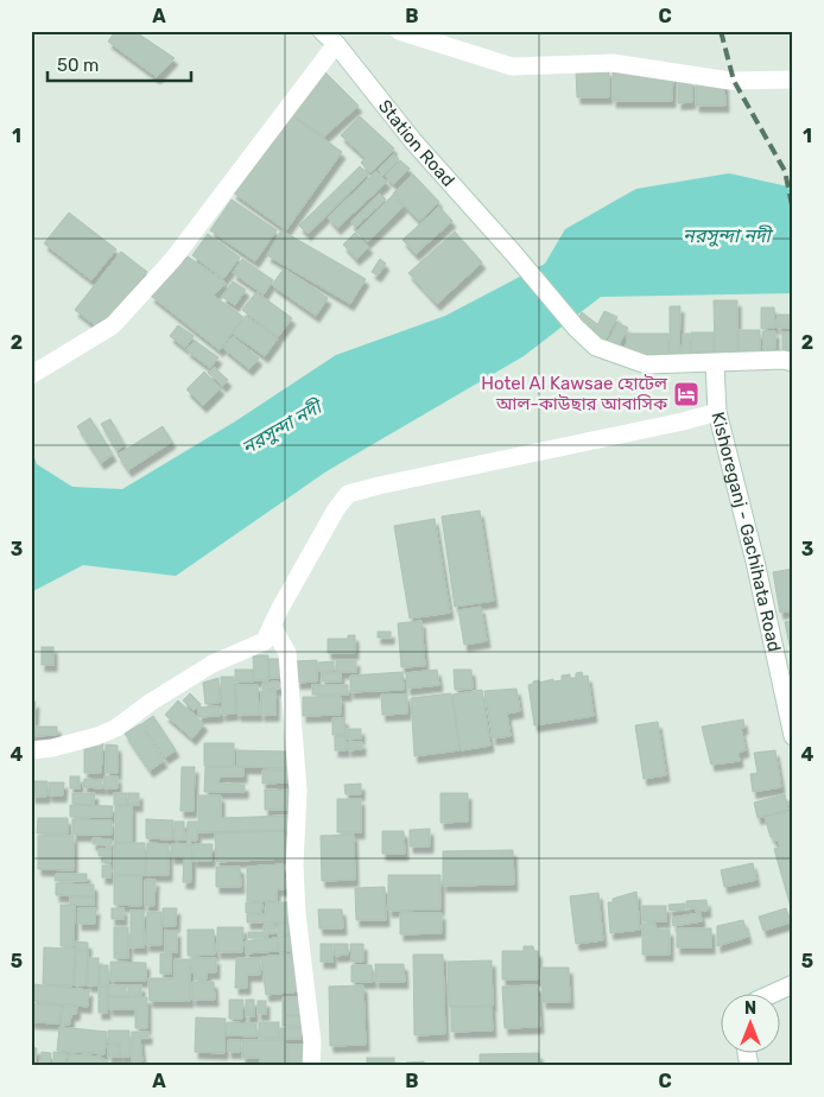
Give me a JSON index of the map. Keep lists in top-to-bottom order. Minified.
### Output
{"streets":{"street":["Station Road","Kishoreganj - Gachihata Road"]},"crossings":[["Station Road","Kishoreganj - Gachihata Road"]],"water":["নরসুন্দা নদী"],"places":{"hotel":["Hotel Al Kawsae হোটেল আল-কাউছার আবাসিক"]},"scale_bar":"50 m","north":"top","grid":{"columns":["A","B","C"],"rows":["1","2","3","4","5"]}}
